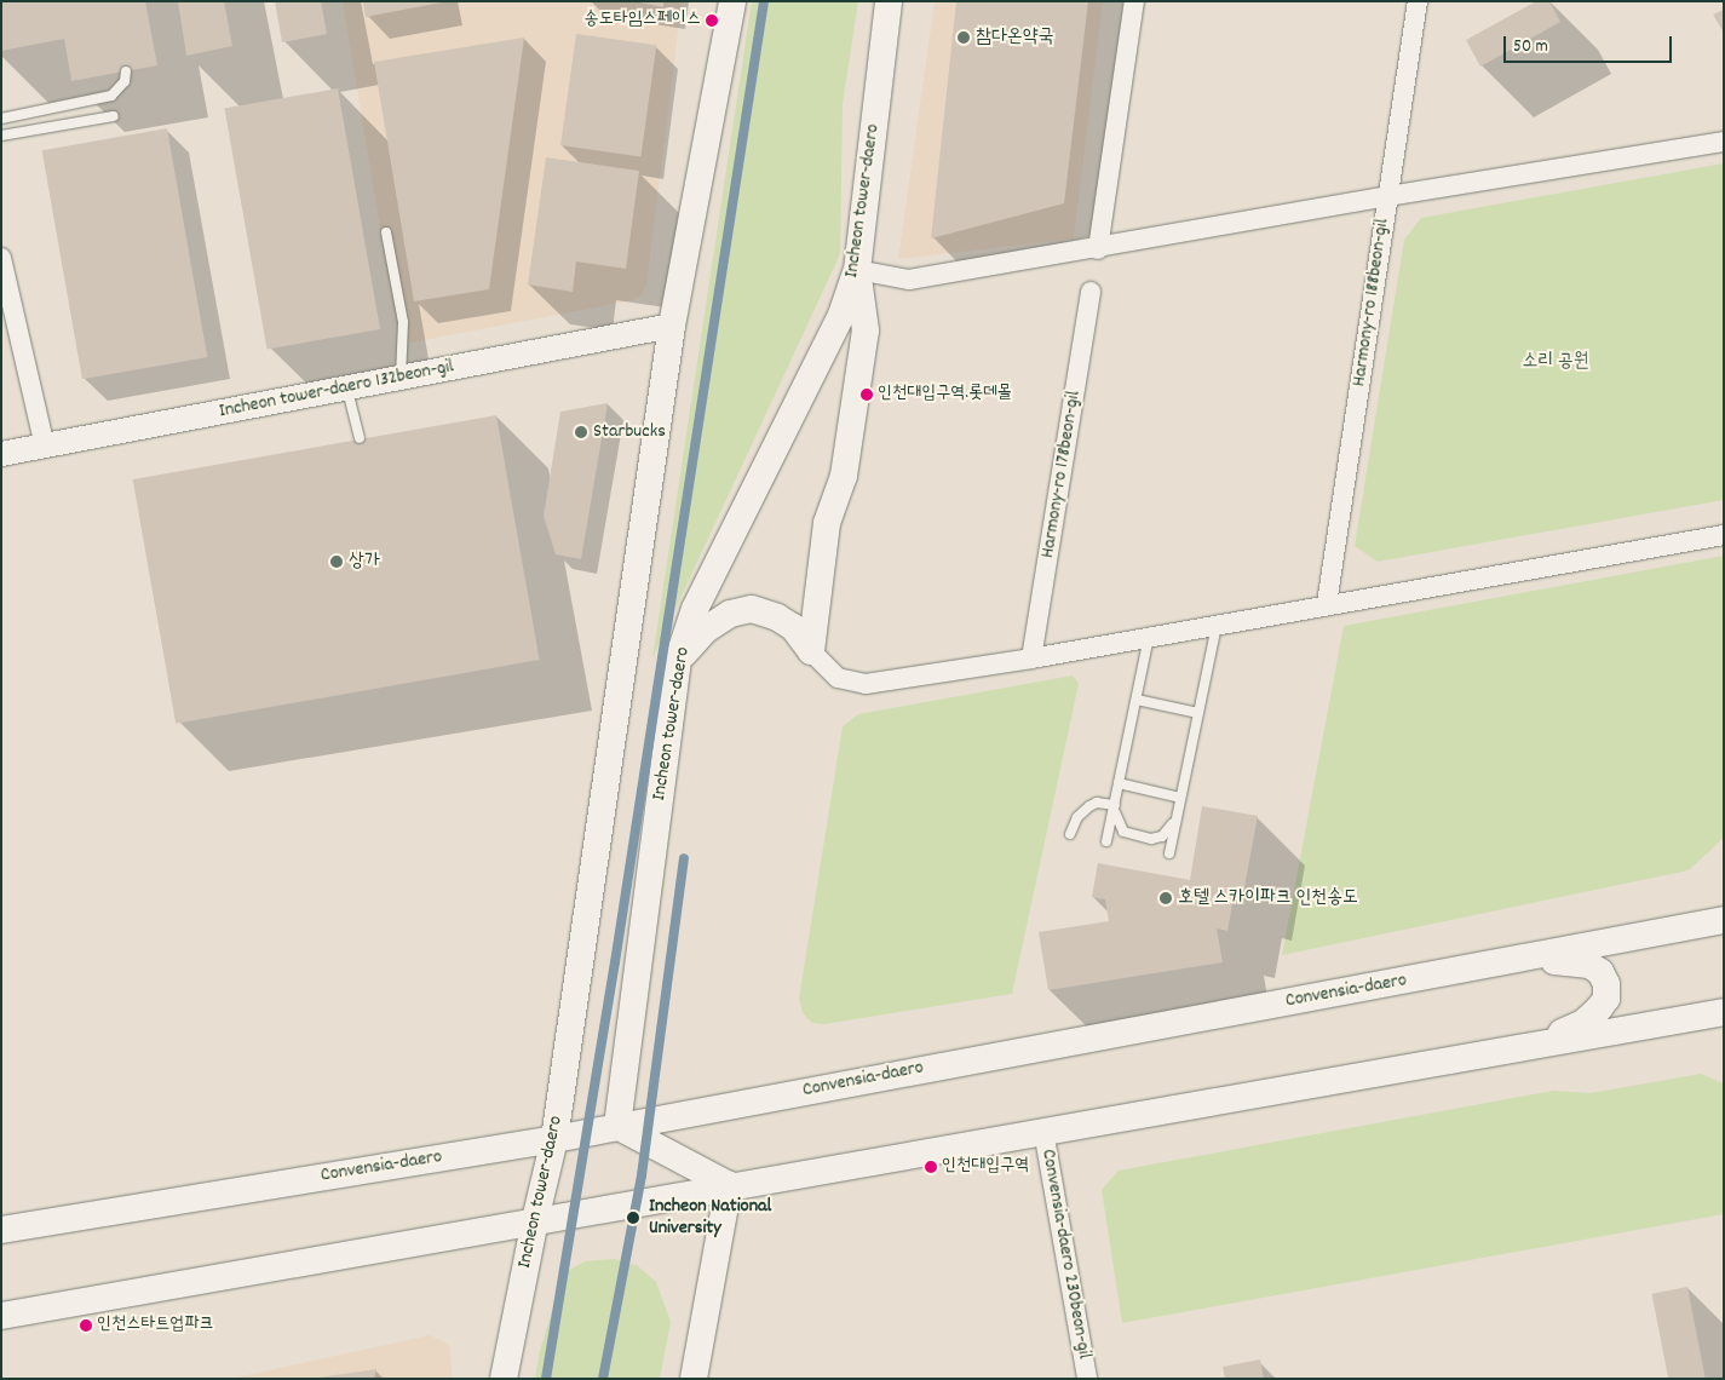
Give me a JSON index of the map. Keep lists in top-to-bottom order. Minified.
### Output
{"streets":{"main road":["Incheon tower-daero","Convensia-daero"],"street":["Harmony-ro 188beon-gil","Incheon tower-daero 132beon-gil","Harmony-ro 178beon-gil","Convensia-daero 230beon-gil"]},"crossings":[["Incheon tower-daero","Incheon tower-daero 132beon-gil"],["Incheon tower-daero","Convensia-daero"]],"parks":["소리 공원"],"places":["송도타임스페이스","참다온약국","인천대입구역.롯데몰","Starbucks","상가","호텔 스카이파크 인천송도","인천대입구역","Incheon National University","인천스타트업파크"],"scale_bar":"50 m"}
